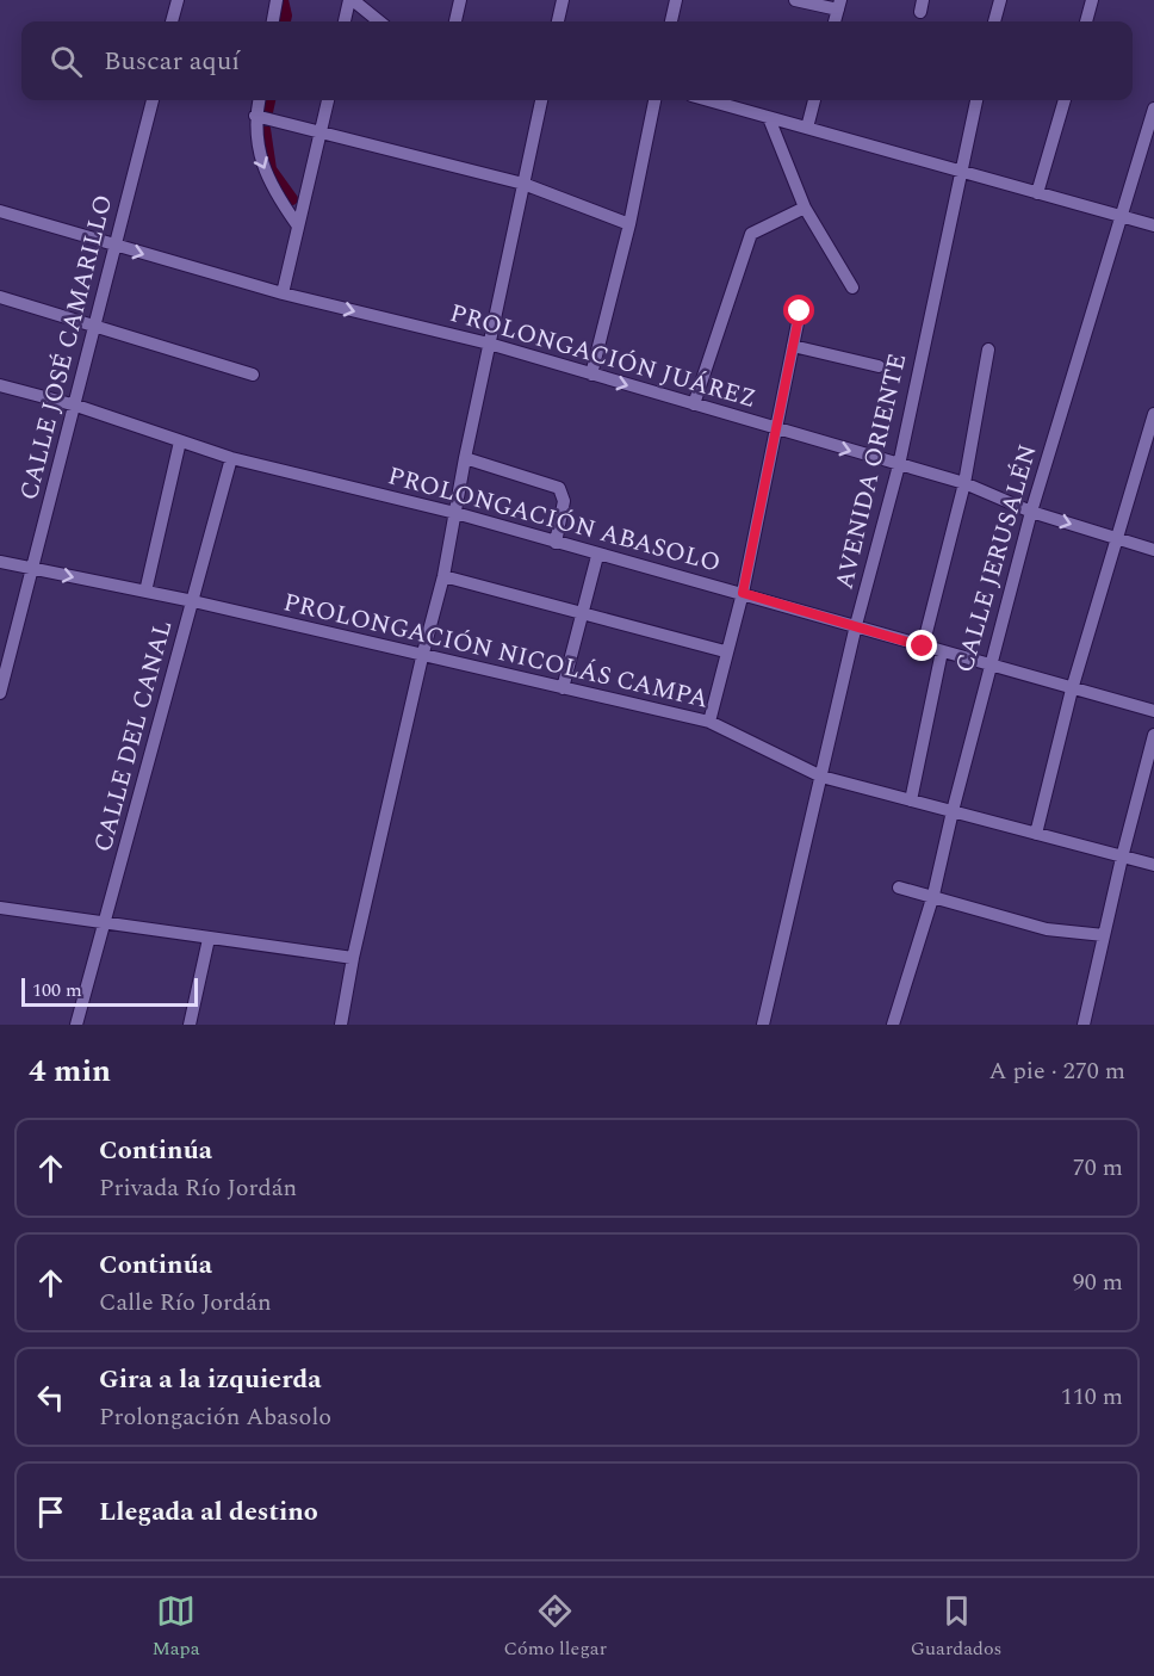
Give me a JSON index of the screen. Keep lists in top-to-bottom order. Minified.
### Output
{"streets":{"street":["CALLE JOSÉ CAMARILLO","PROLONGACIÓN JUÁREZ","AVENIDA ORIENTE","PROLONGACIÓN ABASOLO","CALLE JERUSALÉN","PROLONGACIÓN NICOLÁS CAMPA","CALLE DEL CANAL"]},"crossings":[["CALLE JOSÉ CAMARILLO","PROLONGACIÓN JUÁREZ"],["CALLE JOSÉ CAMARILLO","PROLONGACIÓN ABASOLO"],["CALLE JOSÉ CAMARILLO","PROLONGACIÓN NICOLÁS CAMPA"],["PROLONGACIÓN JUÁREZ","AVENIDA ORIENTE"],["PROLONGACIÓN JUÁREZ","CALLE JERUSALÉN"],["AVENIDA ORIENTE","PROLONGACIÓN ABASOLO"],["AVENIDA ORIENTE","PROLONGACIÓN NICOLÁS CAMPA"],["PROLONGACIÓN ABASOLO","CALLE JERUSALÉN"],["PROLONGACIÓN ABASOLO","CALLE DEL CANAL"],["CALLE JERUSALÉN","PROLONGACIÓN NICOLÁS CAMPA"],["PROLONGACIÓN NICOLÁS CAMPA","CALLE DEL CANAL"]],"scale_bar":"100 m","page":{"search":"Buscar aquí","scale":"100 m","heading":["4 min","A pie · 270 m"],"list":[["Continúa","Privada Río Jordán","70 m"],["Continúa","Calle Río Jordán","90 m"],["Gira a la izquierda","Prolongación Abasolo","110 m"],"Llegada al destino"],"nav":["Mapa","Cómo llegar","Guardados"]}}
